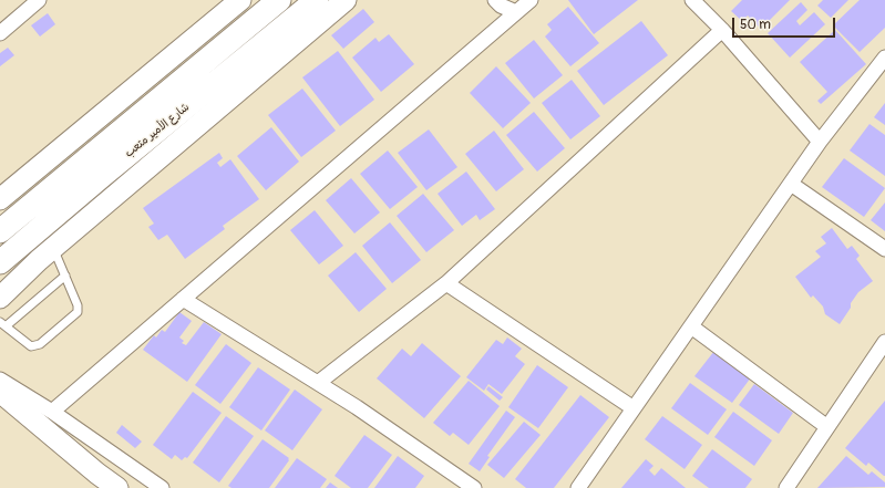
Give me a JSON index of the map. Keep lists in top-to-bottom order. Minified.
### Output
{"streets":{"main road":["شارع الأمير متعب"]},"scale_bar":"50 m"}
